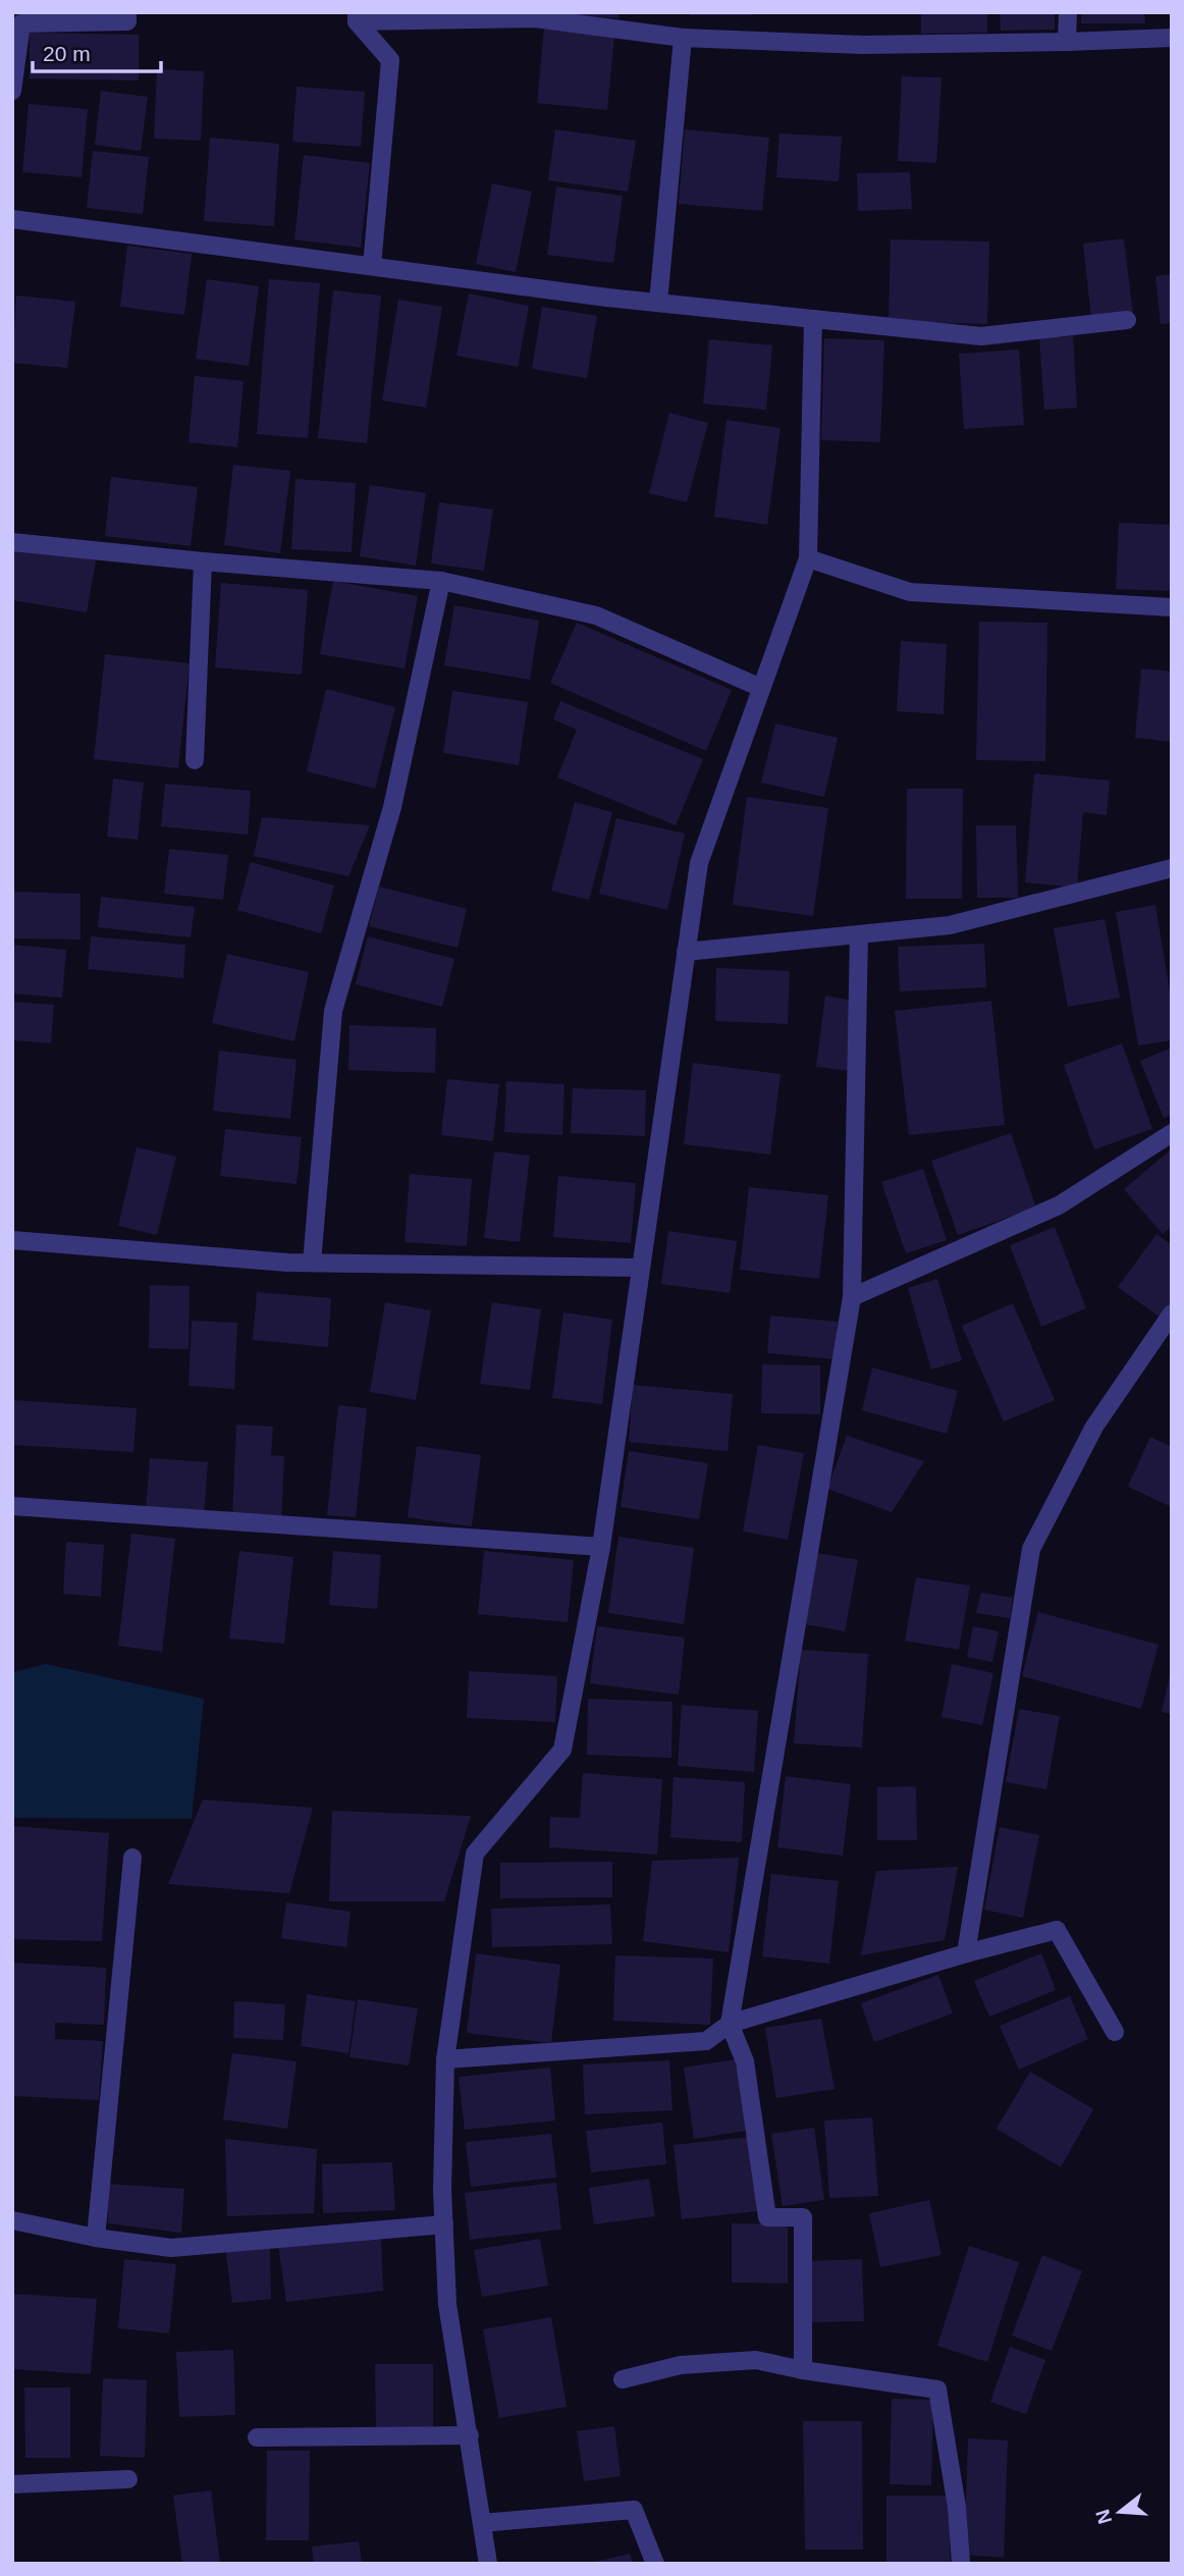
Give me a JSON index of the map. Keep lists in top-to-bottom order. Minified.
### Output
{"scale_bar":"20 m","north":"left"}
